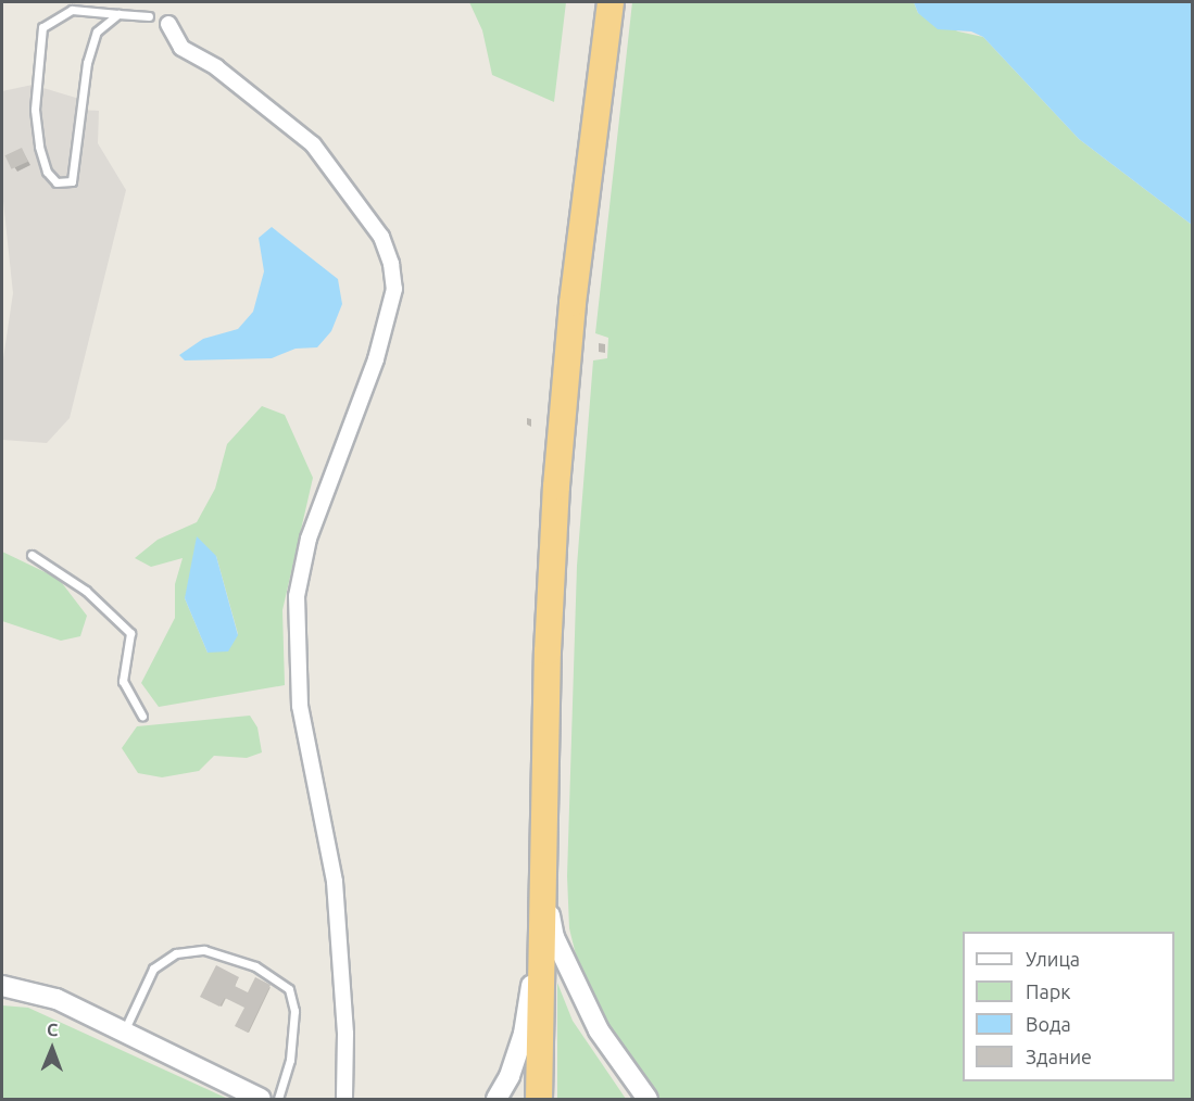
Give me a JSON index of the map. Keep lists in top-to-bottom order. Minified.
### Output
{"legend":["Улица","Парк","Вода","Здание"],"north":"top"}
